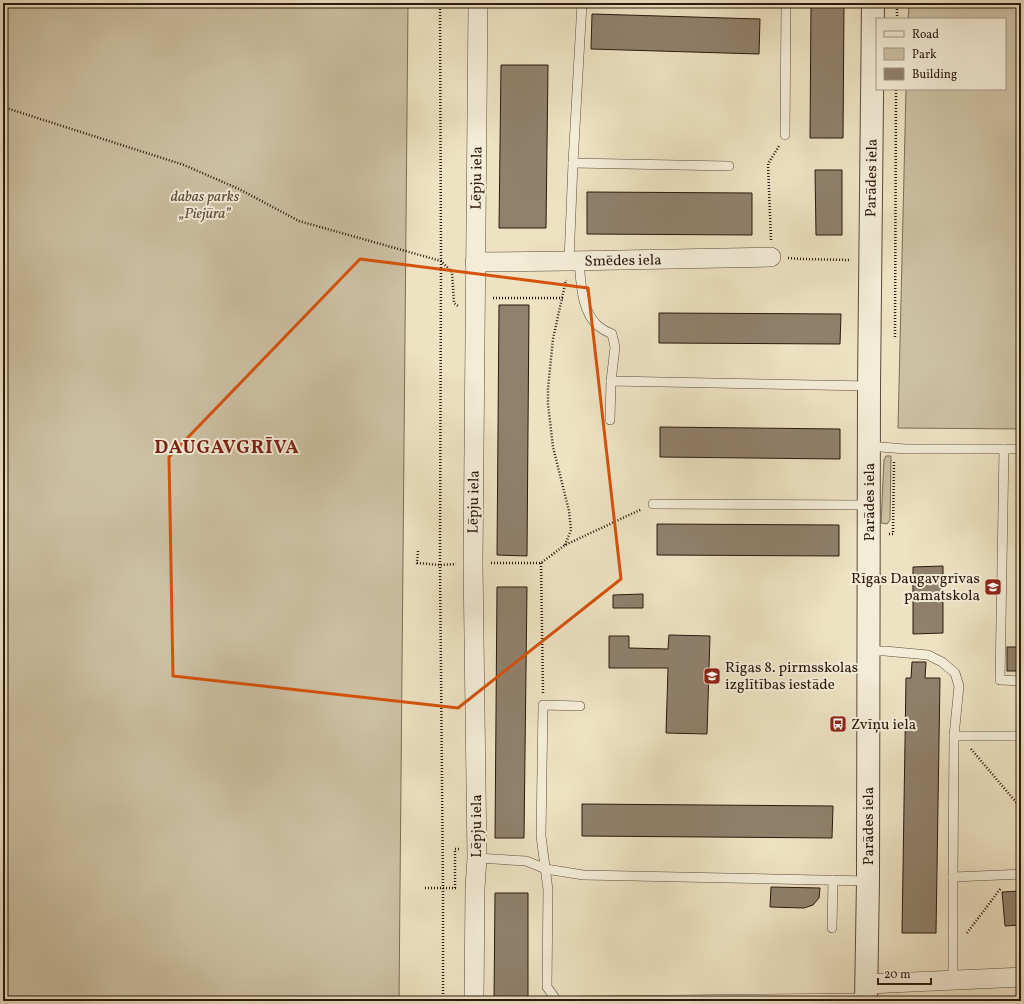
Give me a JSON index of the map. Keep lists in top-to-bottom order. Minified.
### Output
{"streets":{"street":["Lēpju iela","Parādes iela","Smēdes iela"]},"crossings":[["Lēpju iela","Smēdes iela"]],"districts":["DAUGAVGRĪVA"],"parks":["dabas parks „Piejūra”"],"places":{"school or university":["Rīgas Daugavgrīvas pamatskola","Rīgas 8. pirmsskolas izglītības iestāde"],"bus stop":["Zvīņu iela"]},"legend":["Road","Park","Building"],"scale_bar":"20 m"}
